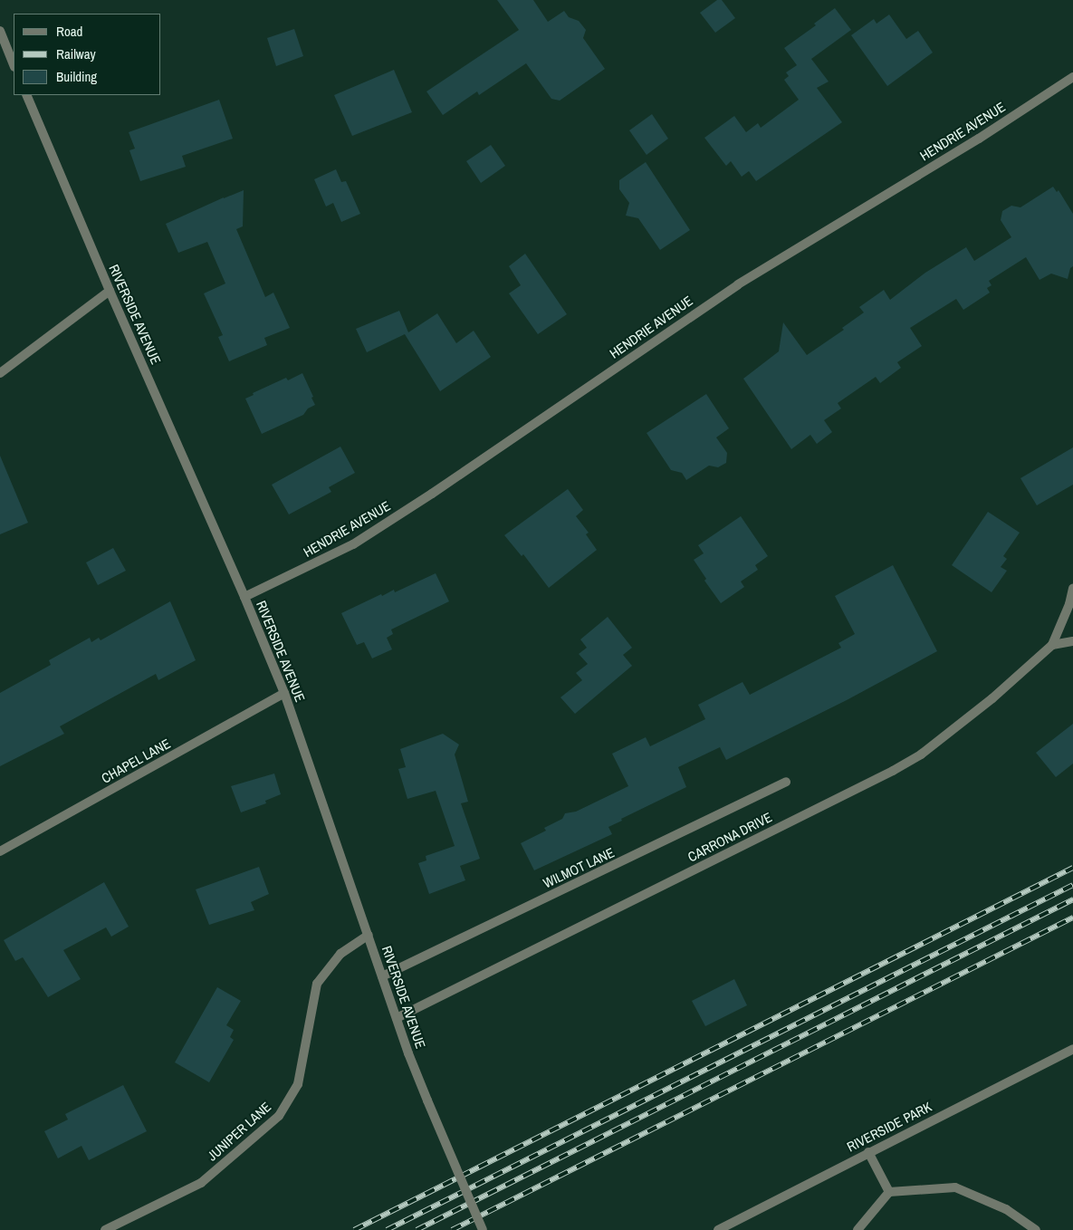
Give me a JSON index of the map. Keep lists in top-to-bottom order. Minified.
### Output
{"streets":{"street":["HENDRIE AVENUE","RIVERSIDE AVENUE","CHAPEL LANE","CARRONA DRIVE","WILMOT LANE","RIVERSIDE PARK","JUNIPER LANE"]},"crossings":[["HENDRIE AVENUE","RIVERSIDE AVENUE"],["RIVERSIDE AVENUE","CHAPEL LANE"],["RIVERSIDE AVENUE","CARRONA DRIVE"],["RIVERSIDE AVENUE","WILMOT LANE"],["RIVERSIDE AVENUE","JUNIPER LANE"]],"legend":["Road","Railway","Building"]}
